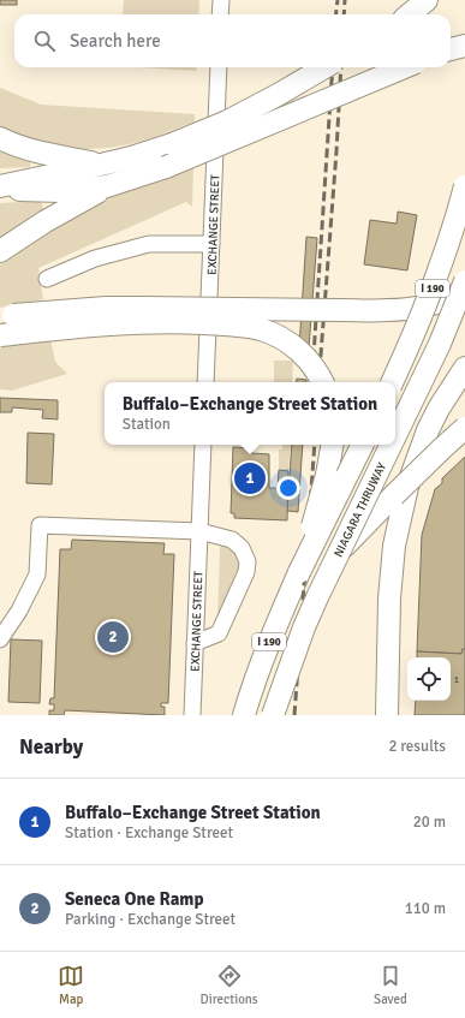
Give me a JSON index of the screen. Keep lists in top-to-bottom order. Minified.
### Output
{"streets":{"highway":["I 190","NIAGARA THRUWAY"],"street":["EXCHANGE STREET"]},"house_numbers":["1"],"page":{"search":"Search here","popup":["Buffalo–Exchange Street Station","Station"],"pins":["1","2"],"heading":["Nearby","2 results"],"list":[{"mark":"1","name":"Buffalo–Exchange Street Station","note":"Station · Exchange Street","value":"20 m"},{"mark":"2","name":"Seneca One Ramp","note":"Parking · Exchange Street","value":"110 m"}],"nav":["Map","Directions","Saved"]}}
